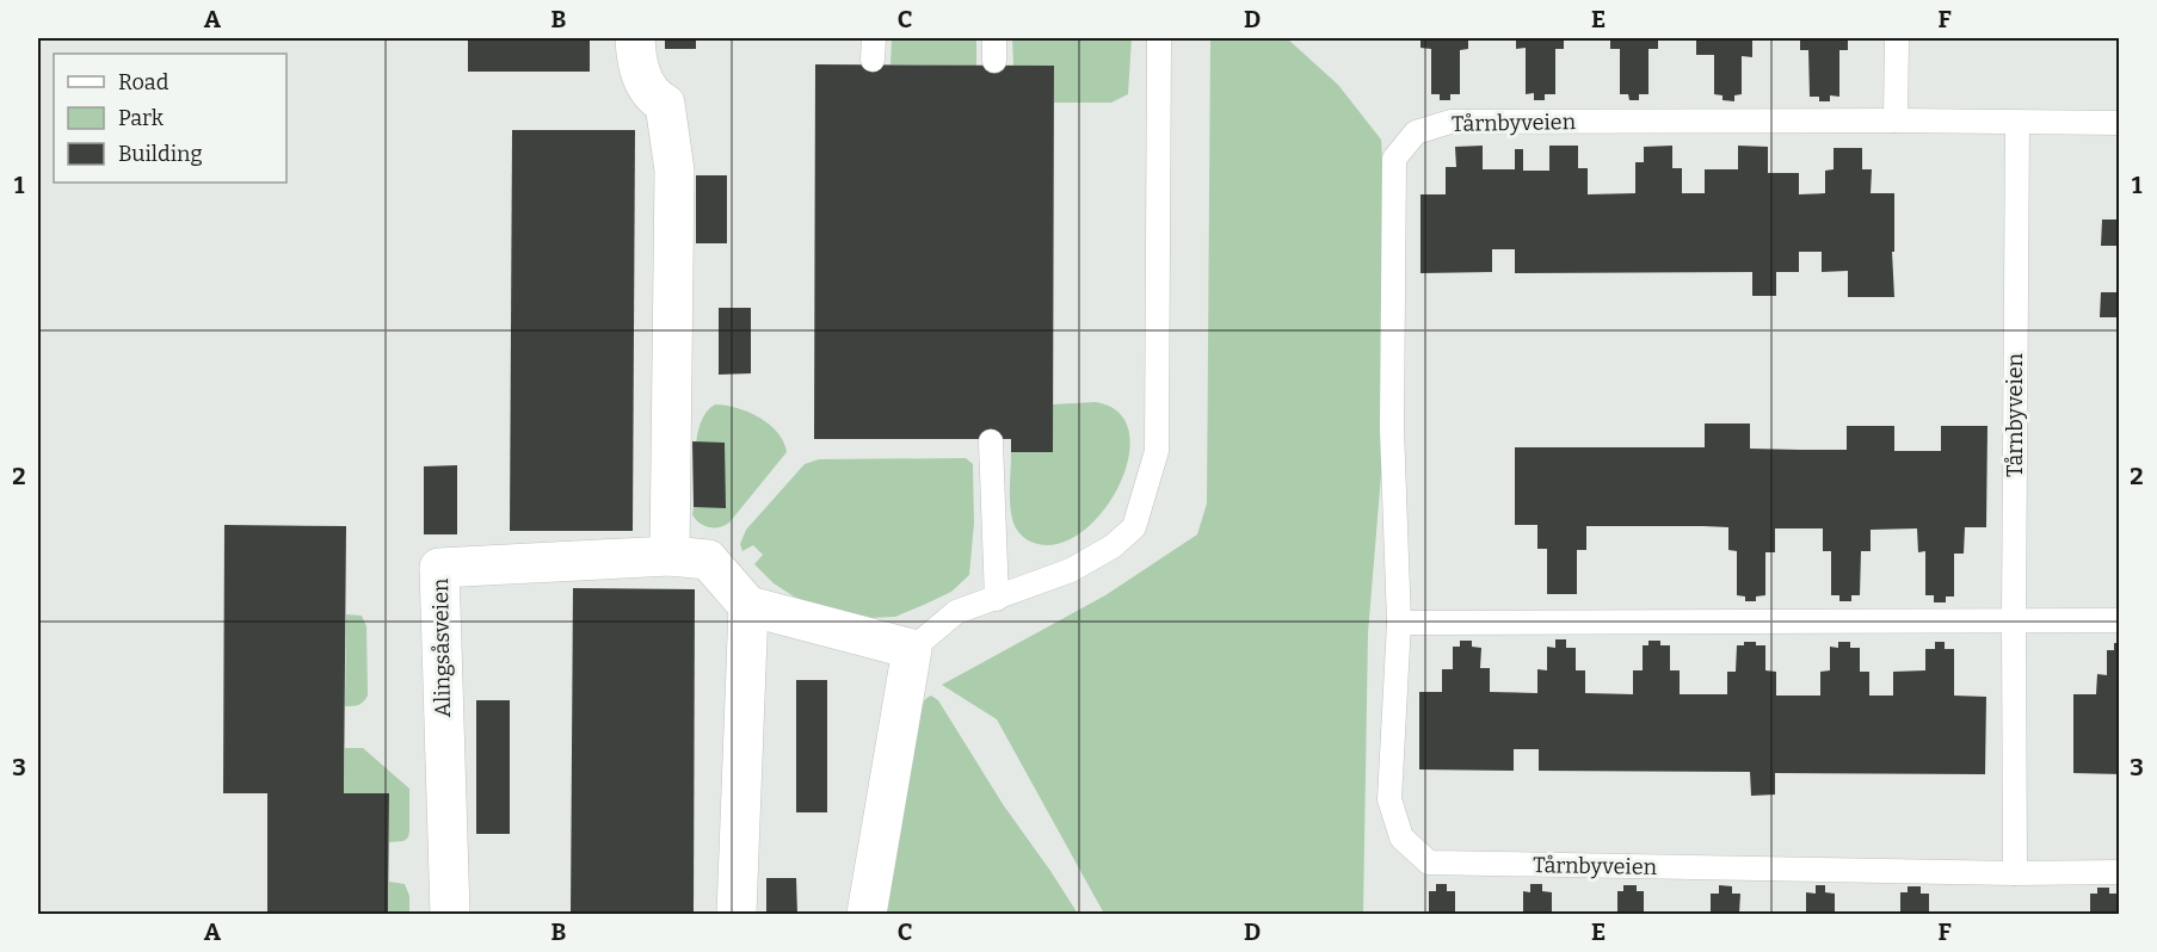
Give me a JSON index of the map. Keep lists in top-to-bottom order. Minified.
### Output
{"streets":{"street":["Alingsåsveien"],"lane":["Tårnbyveien"]},"legend":["Road","Park","Building"],"grid":{"columns":["A","B","C","D","E","F"],"rows":["1","2","3"]}}
